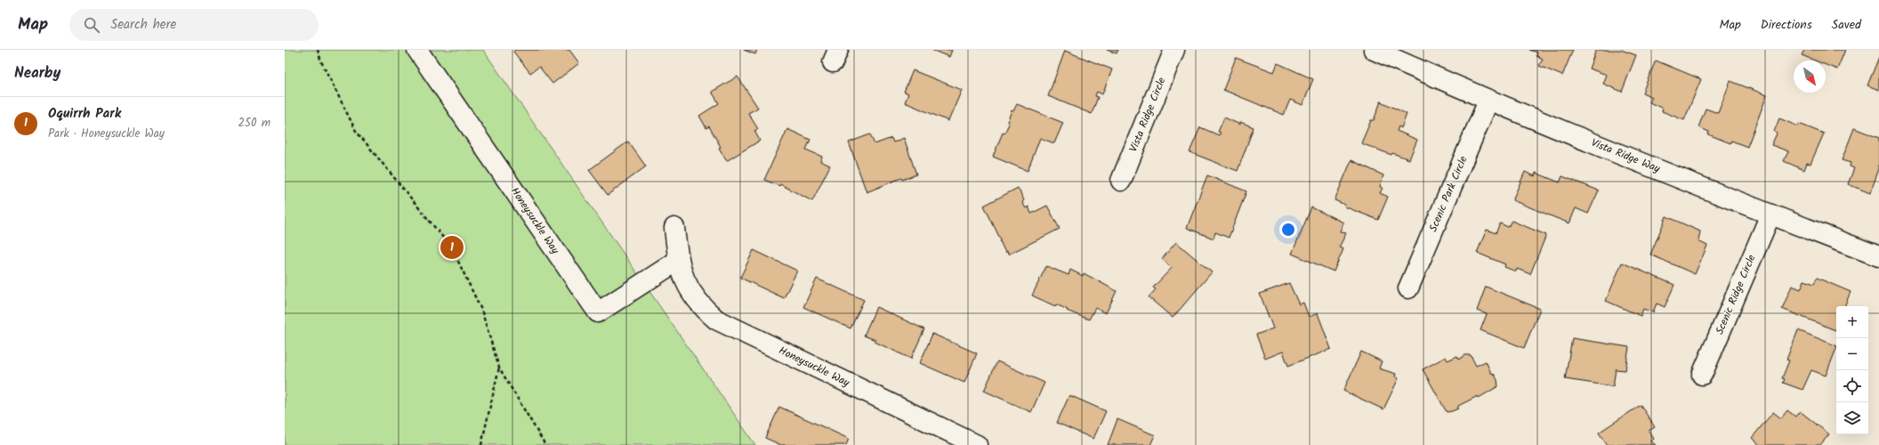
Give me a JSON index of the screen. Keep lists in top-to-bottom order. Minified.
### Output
{"streets":{"street":["Vista Ridge Circle","Vista Ridge Way","Scenic Park Circle","Honeysuckle Way","Scenic Ridge Circle"]},"crossings":[["Vista Ridge Way","Scenic Park Circle"],["Vista Ridge Way","Scenic Ridge Circle"]],"north":"bottom right","page":{"header":"Map","search":"Search here","nav":["Map","Directions","Saved"],"heading":"Nearby","list":[{"mark":"1","name":"Oquirrh Park","note":"Park · Honeysuckle Way","value":"250 m"}],"pins":"1","map_buttons":["+","−"]}}
